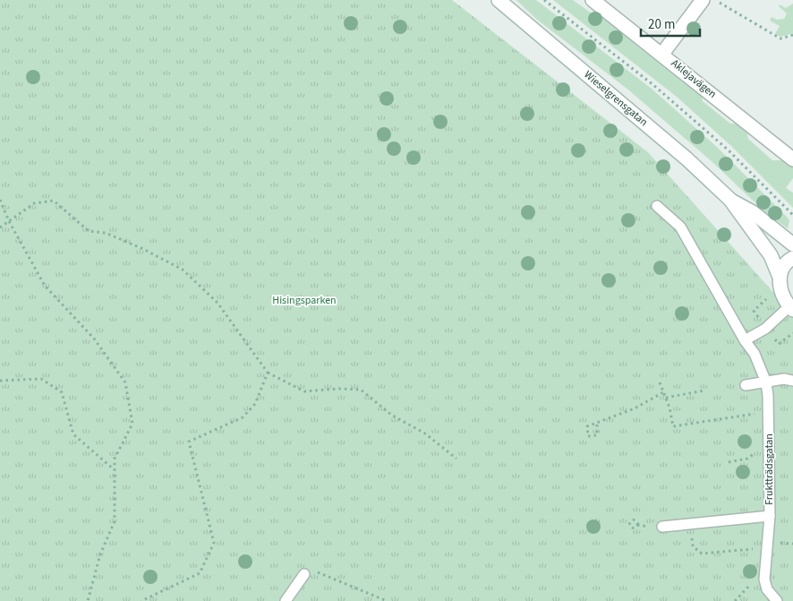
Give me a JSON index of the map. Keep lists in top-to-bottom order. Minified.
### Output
{"streets":{"street":["Aklejavägen","Wieselgrensgatan"],"lane":["Fruktträdsgatan"]},"parks":["Hisingsparken"],"scale_bar":"20 m"}
